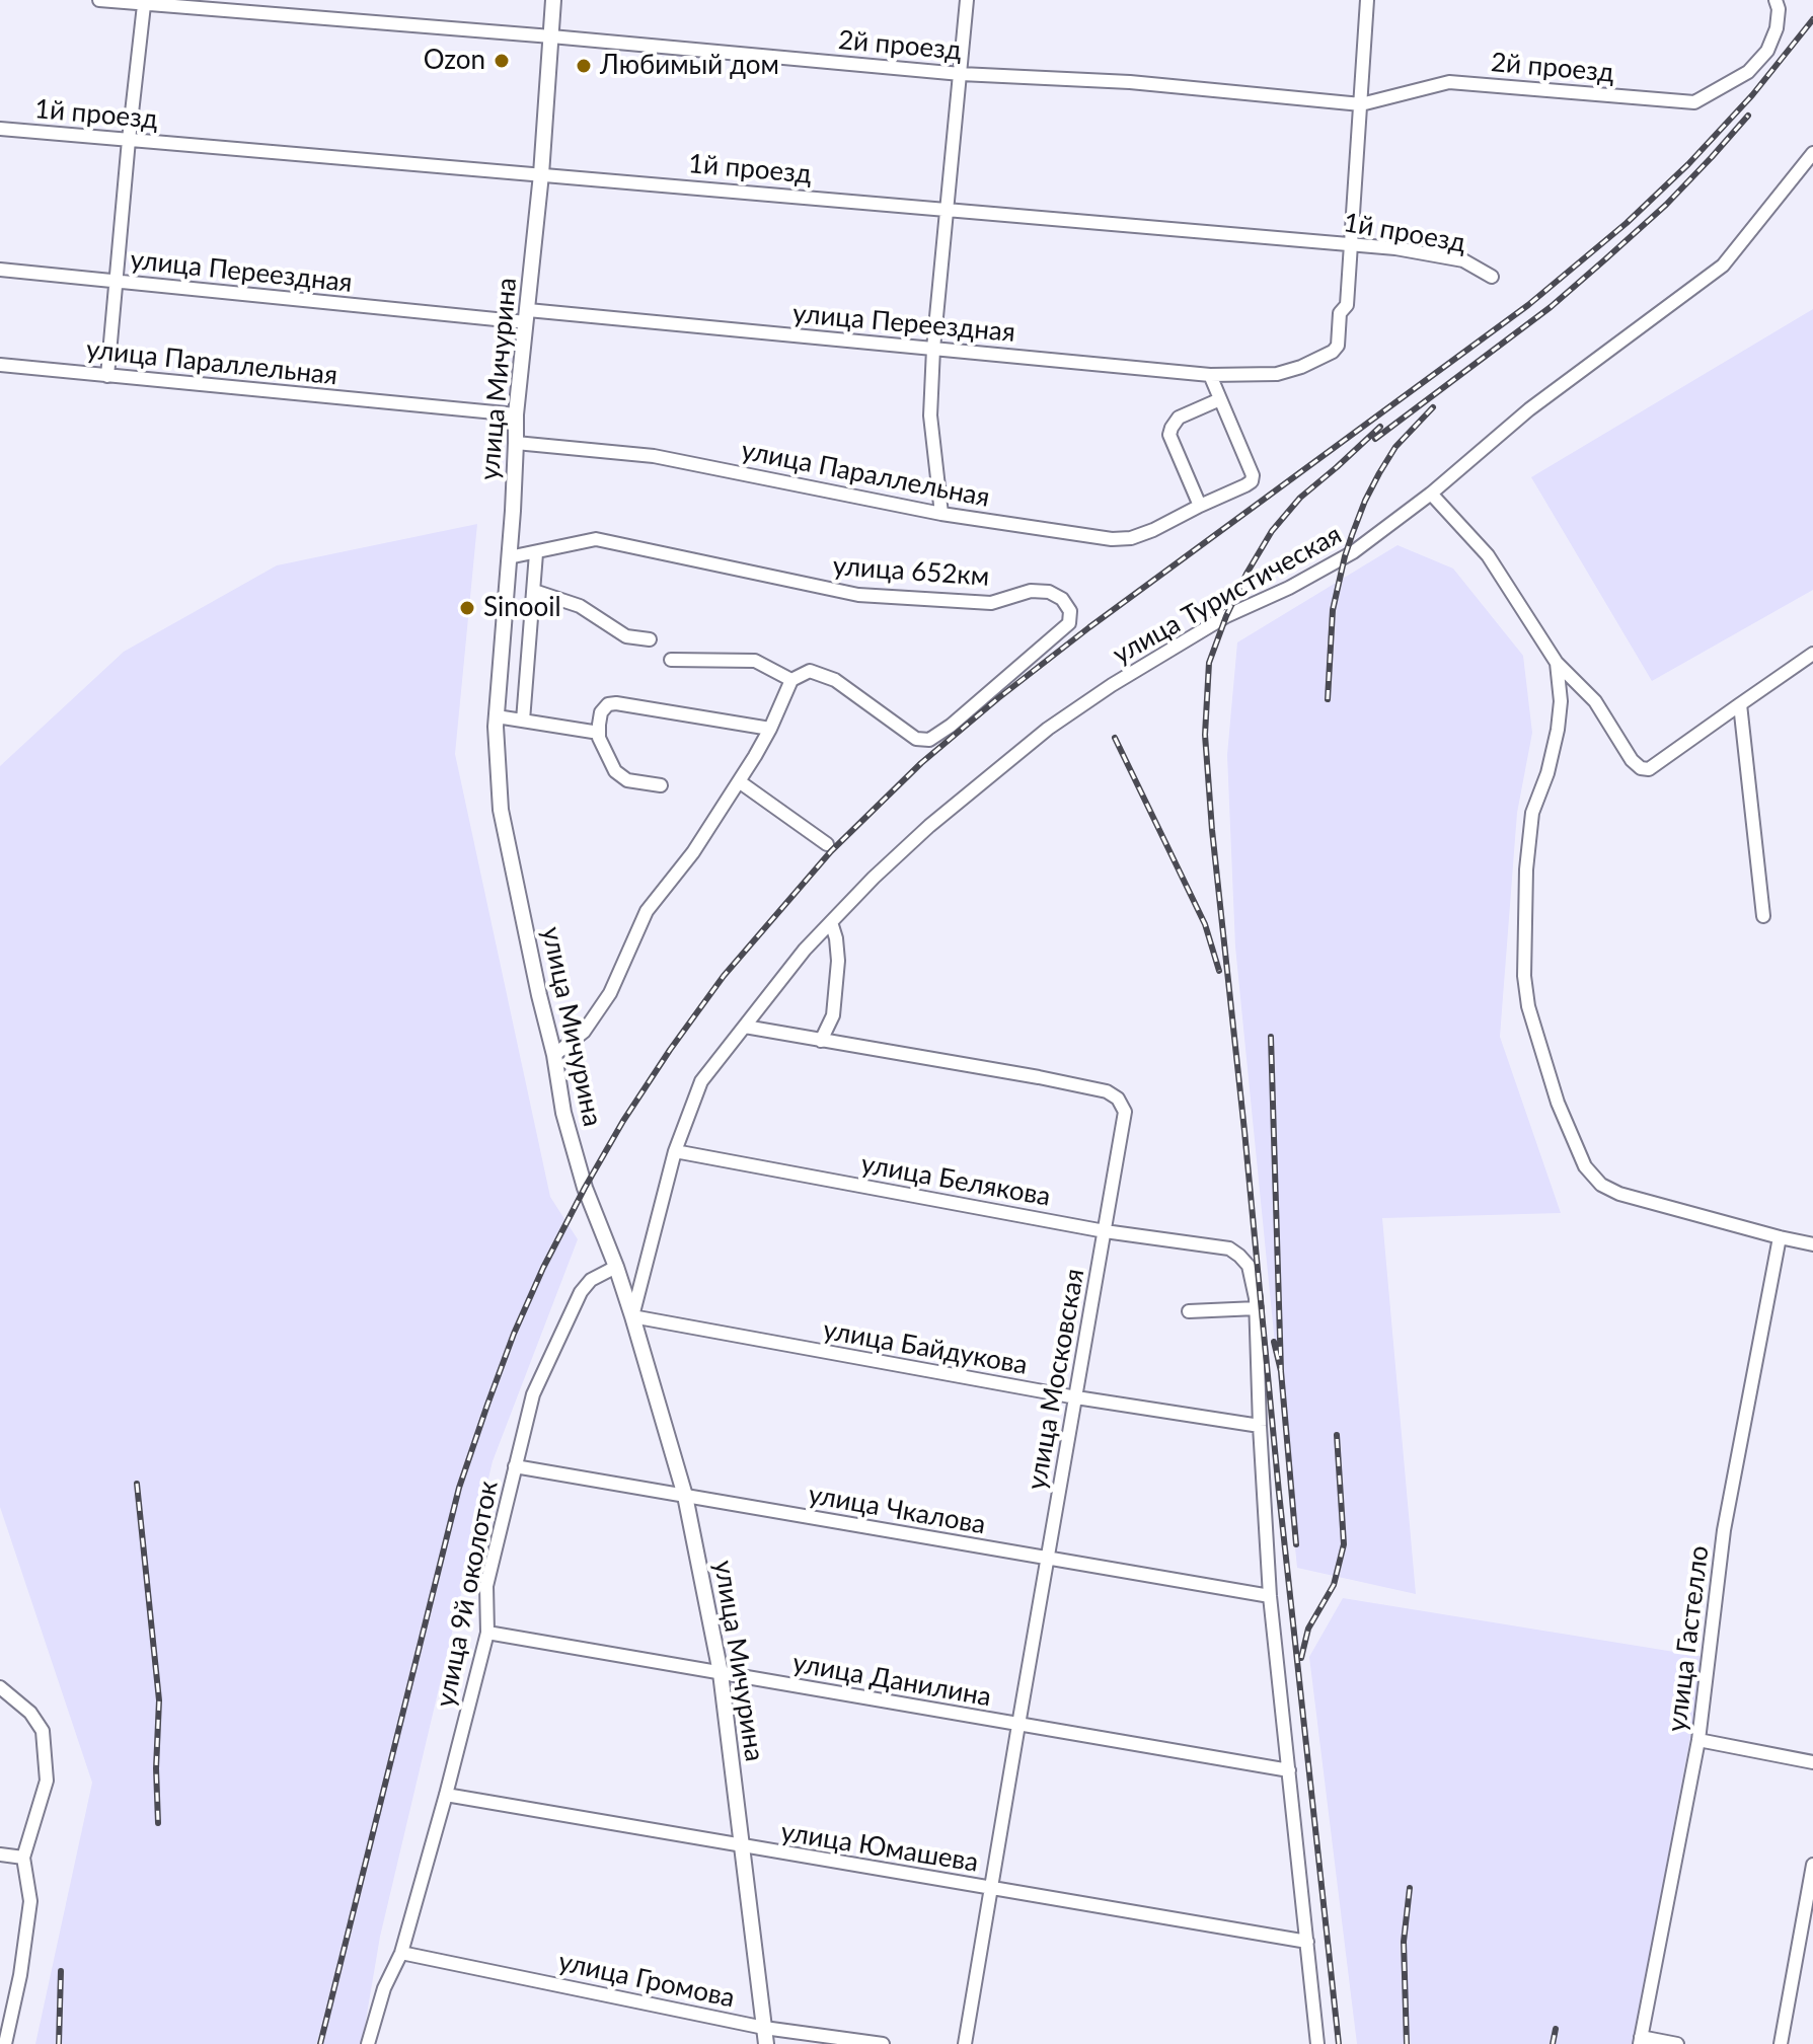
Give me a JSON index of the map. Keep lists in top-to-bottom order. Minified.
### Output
{"streets":{"main road":["улица Мичурина"],"street":["2й проезд","1й проезд","улица Переездная","улица Параллельная","улица 652км","улица Туристическая","улица Белякова","улица Байдукова","улица Московская","улица Чкалова","улица 9й околоток","улица Гастелло","улица Данилина","улица Юмашева","улица Громова"]},"crossings":[["2й проезд","улица Мичурина"],["1й проезд","улица Переездная"],["1й проезд","улица Мичурина"],["улица Переездная","улица Мичурина"],["улица Параллельная","улица Мичурина"],["улица Мичурина","улица 652км"],["улица Мичурина","улица Туристическая"],["улица Мичурина","улица Байдукова"],["улица Мичурина","улица Чкалова"],["улица Мичурина","улица 9й околоток"],["улица Мичурина","улица Данилина"],["улица Мичурина","улица Юмашева"],["улица Мичурина","улица Громова"],["улица Туристическая","улица Белякова"],["улица Туристическая","улица Байдукова"],["улица Туристическая","улица Московская"],["улица Белякова","улица Московская"],["улица Байдукова","улица Московская"],["улица Московская","улица Чкалова"],["улица Московская","улица Данилина"],["улица Московская","улица Юмашева"],["улица Чкалова","улица 9й околоток"],["улица 9й околоток","улица Данилина"],["улица 9й околоток","улица Юмашева"],["улица 9й околоток","улица Громова"]],"places":["Ozon","Любимый дом","Sinooil"]}
